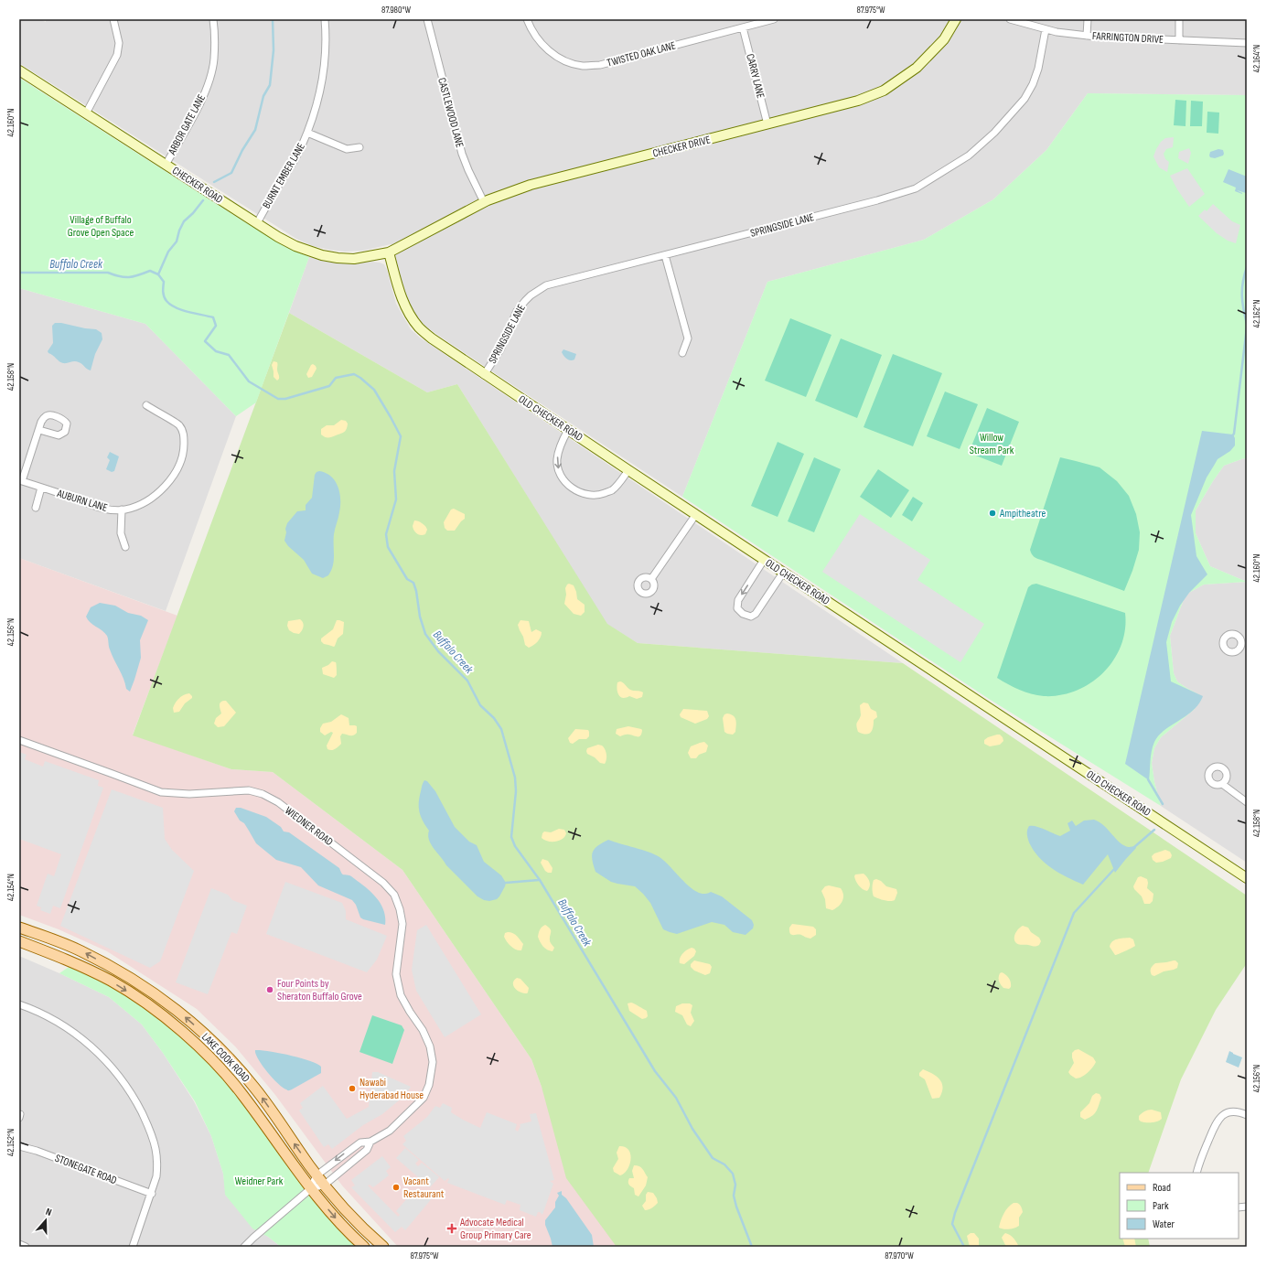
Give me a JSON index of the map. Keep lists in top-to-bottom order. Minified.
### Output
{"streets":{"main road":["LAKE COOK ROAD"],"street":["FARRINGTON DRIVE","TWISTED OAK LANE","CARRY LANE","CASTLEWOOD LANE","ARBOR GATE LANE","CHECKER DRIVE","BURNT EMBER LANE","CHECKER ROAD","SPRINGSIDE LANE","OLD CHECKER ROAD","AUBURN LANE","WIEDNER ROAD","STONEGATE ROAD"]},"crossings":[["FARRINGTON DRIVE","SPRINGSIDE LANE"],["TWISTED OAK LANE","CARRY LANE"],["CARRY LANE","CHECKER DRIVE"],["CASTLEWOOD LANE","CHECKER DRIVE"],["ARBOR GATE LANE","CHECKER ROAD"],["CHECKER DRIVE","CHECKER ROAD"],["CHECKER DRIVE","OLD CHECKER ROAD"],["BURNT EMBER LANE","CHECKER ROAD"],["CHECKER ROAD","OLD CHECKER ROAD"],["SPRINGSIDE LANE","OLD CHECKER ROAD"]],"water":["Buffalo Creek"],"parks":["Village of Buffalo Grove Open Space","Willow Stream Park","Weidner Park"],"places":{"other":["Ampitheatre","Four Points by Sheraton Buffalo Grove","Nawabi Hyderabad House","Vacant Restaurant"],"health":["Advocate Medical Group Primary Care"]},"legend":["Road","Park","Water"],"north":"top","coordinates":["87.980°W","87.975°W","42.164°N","42.160°N","42.162°N","42.158°N","42.156°N","42.154°N","42.152°N","87.970°W"]}
